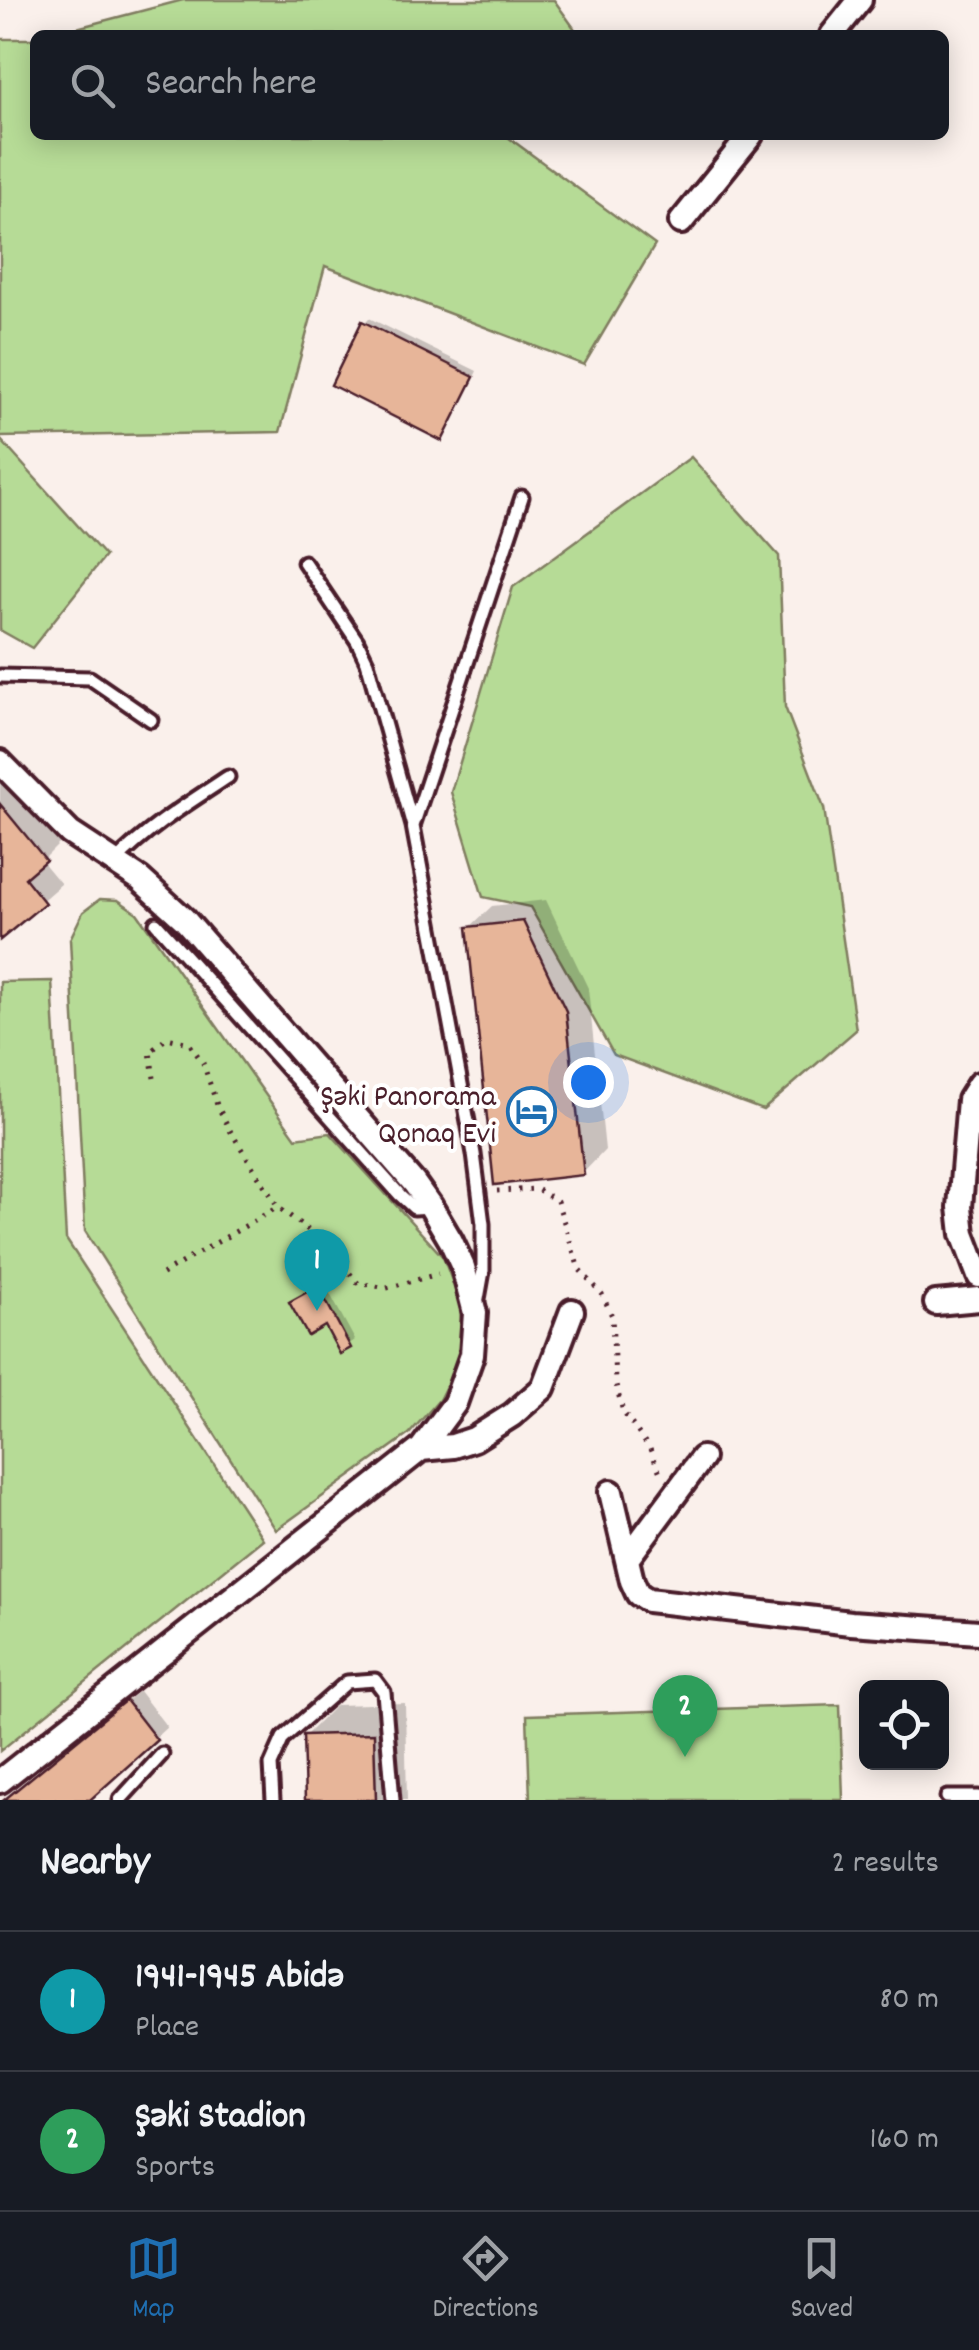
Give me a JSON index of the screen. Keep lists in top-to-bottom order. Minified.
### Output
{"places":{"hotel":["Şəki Panorama Qonaq Evi"]},"page":{"search":"Search here","pins":["1","2"],"heading":["Nearby","2 results"],"list":[{"mark":"1","name":"1941-1945 Abidə","note":"Place","value":"80 m"},{"mark":"2","name":"Şəki Stadion","note":"Sports","value":"160 m"}],"nav":["Map","Directions","Saved"]}}
